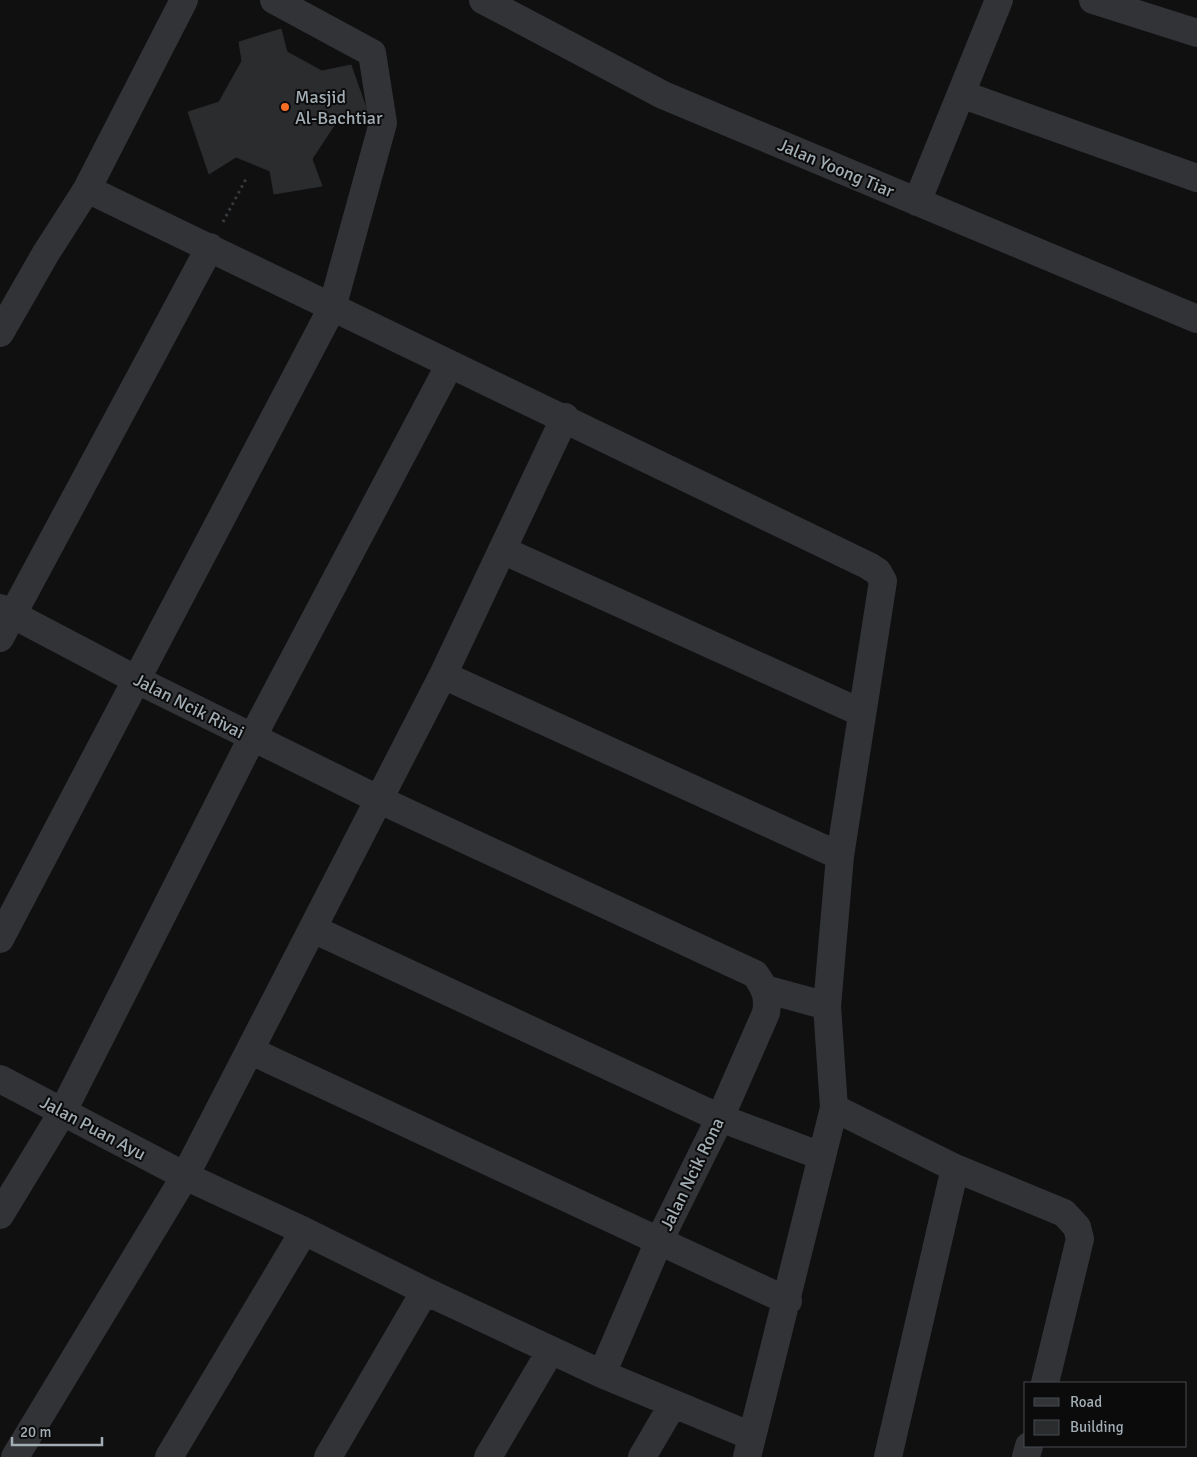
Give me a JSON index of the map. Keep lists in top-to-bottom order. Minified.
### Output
{"streets":{"street":["Jalan Yoong Tiar","Jalan Ncik Rivai","Jalan Puan Ayu","Jalan Ncik Rona"]},"crossings":[["Jalan Ncik Rivai","Jalan Ncik Rona"],["Jalan Puan Ayu","Jalan Ncik Rona"]],"places":["Masjid Al-Bachtiar"],"legend":["Road","Building"],"scale_bar":"20 m"}
